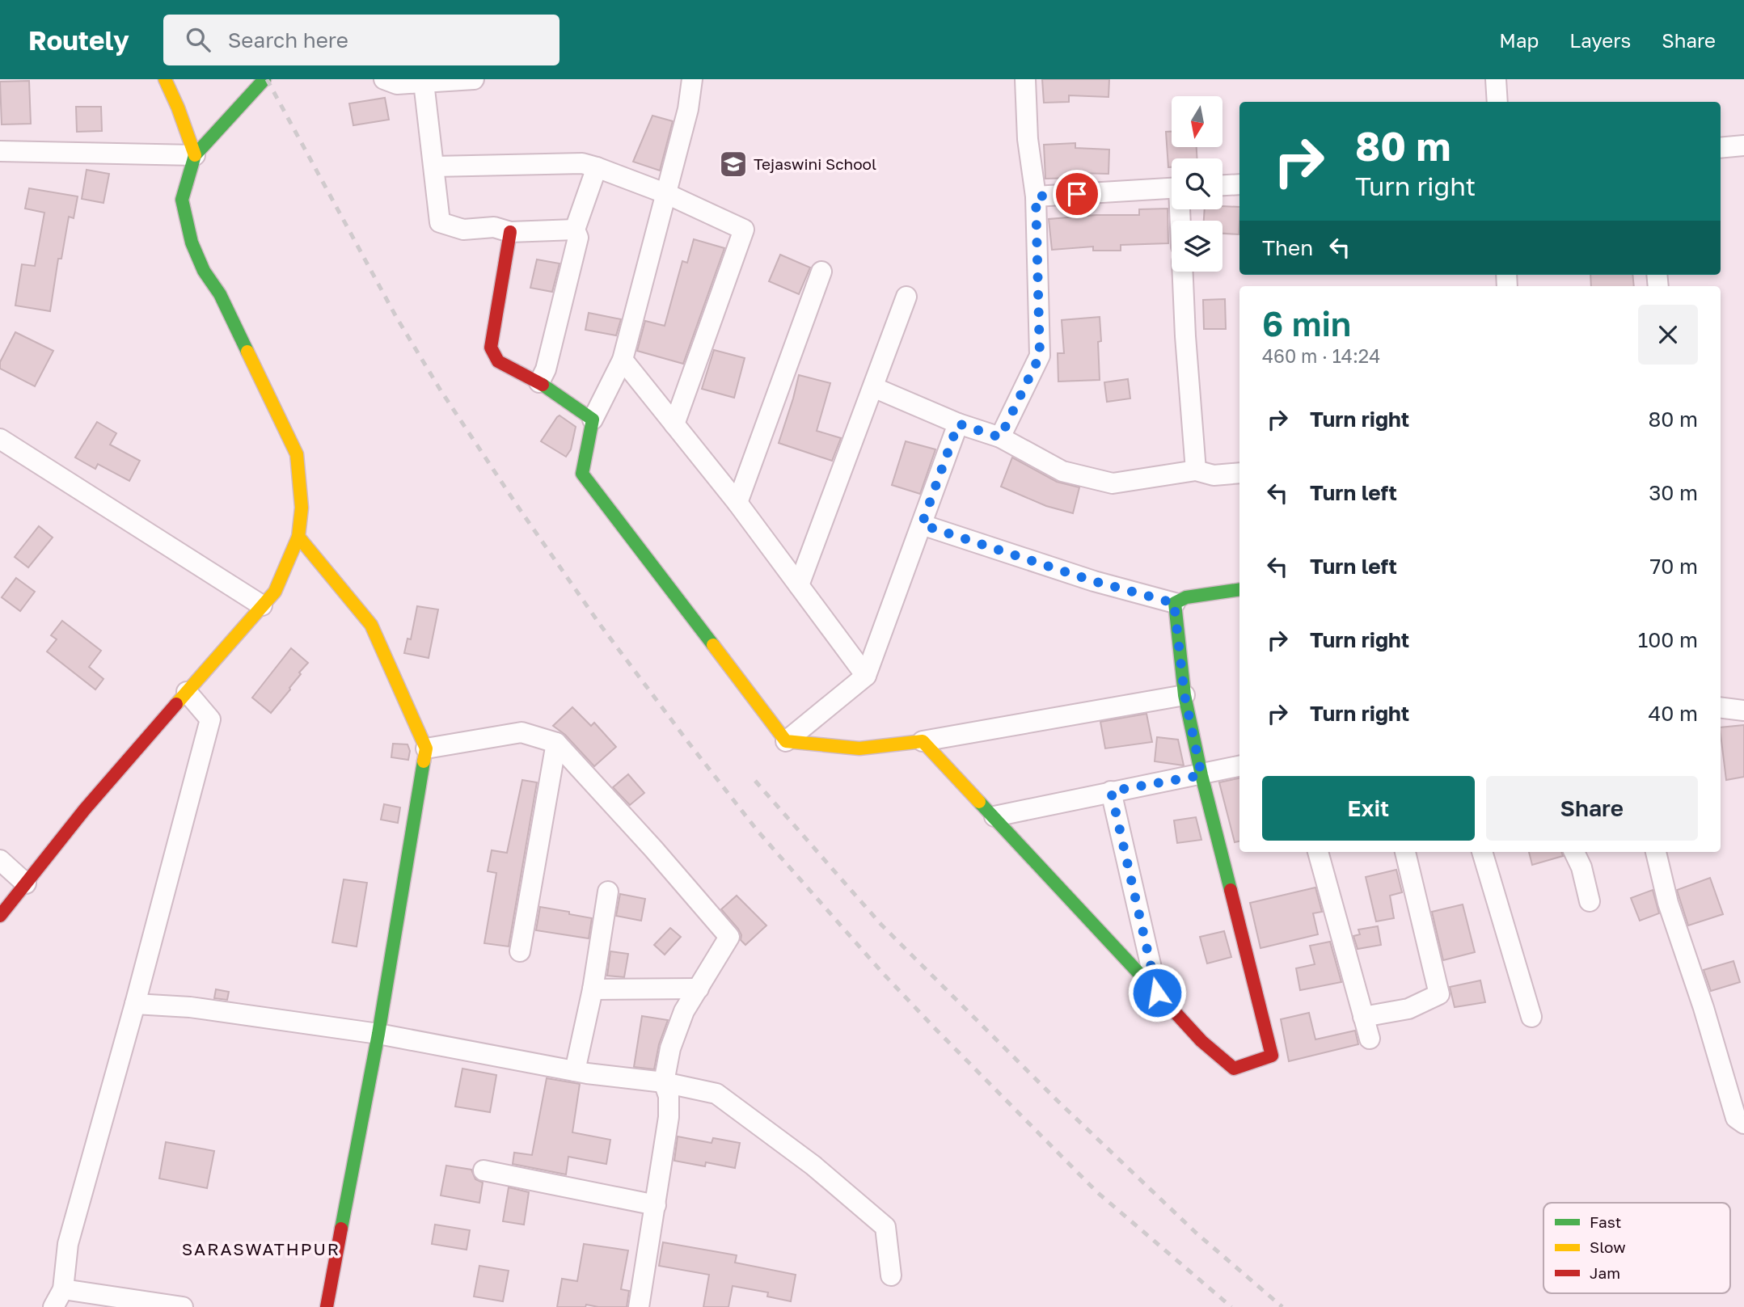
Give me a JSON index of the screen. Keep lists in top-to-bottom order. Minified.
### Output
{"districts":["SARASWATHPUR"],"places":{"school or university":["Tejaswini School"]},"legend":["Fast","Slow","Jam"],"north":"bottom","page":{"header":"Routely","search":"Search here","nav":["Map","Layers","Share"],"turn":["80 m","Turn right"],"then":"Then","heading":["6 min","460 m · 14:24"],"list":[{"name":"Turn right","value":"80 m"},{"name":"Turn left","value":"30 m"},{"name":"Turn left","value":"70 m"},{"name":"Turn right","value":"100 m"},{"name":"Turn right","value":"40 m"}],"buttons":["Exit","Share"]}}
